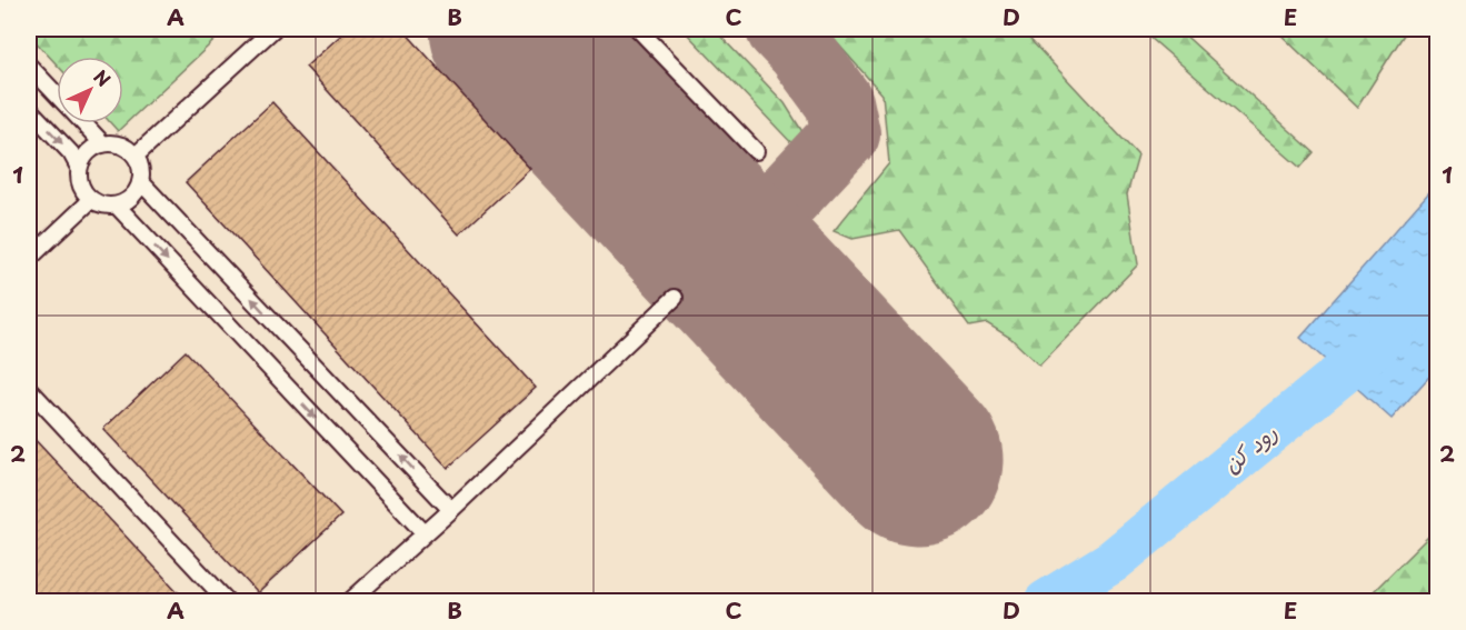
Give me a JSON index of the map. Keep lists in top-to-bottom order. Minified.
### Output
{"water":["رود کن"],"north":"top right","grid":{"columns":["A","B","C","D","E"],"rows":["1","2"]}}
